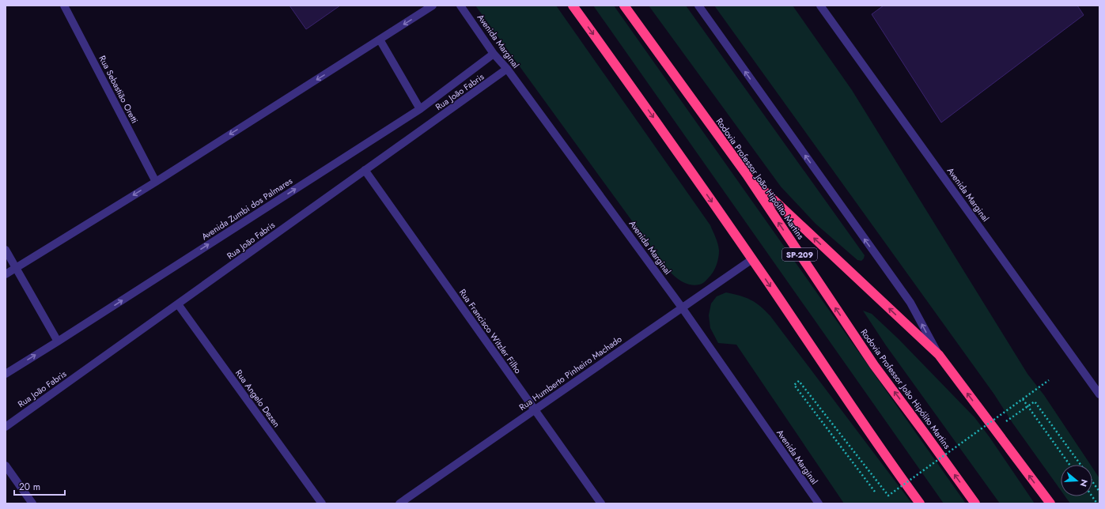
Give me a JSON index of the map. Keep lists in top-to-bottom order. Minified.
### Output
{"streets":{"highway":["Rodovia Professor João Hipólito Martins","SP-209"],"street":["Avenida Marginal","Rua Sebastião Oretti","Rua João Fabris","Avenida Zumbi dos Palmares","Rua Francisco Witzler Filho","Rua Humberto Pinheiro Machado","Rua Angelo Dezen"]},"crossings":[["Avenida Marginal","Rua João Fabris"],["Avenida Marginal","Avenida Zumbi dos Palmares"],["Avenida Marginal","Rua Humberto Pinheiro Machado"],["Rua João Fabris","Rua Francisco Witzler Filho"],["Rua João Fabris","Rua Angelo Dezen"],["Rua Francisco Witzler Filho","Rua Humberto Pinheiro Machado"]],"one_way":["Avenida Zumbi dos Palmares"],"scale_bar":"20 m","north":"right"}
